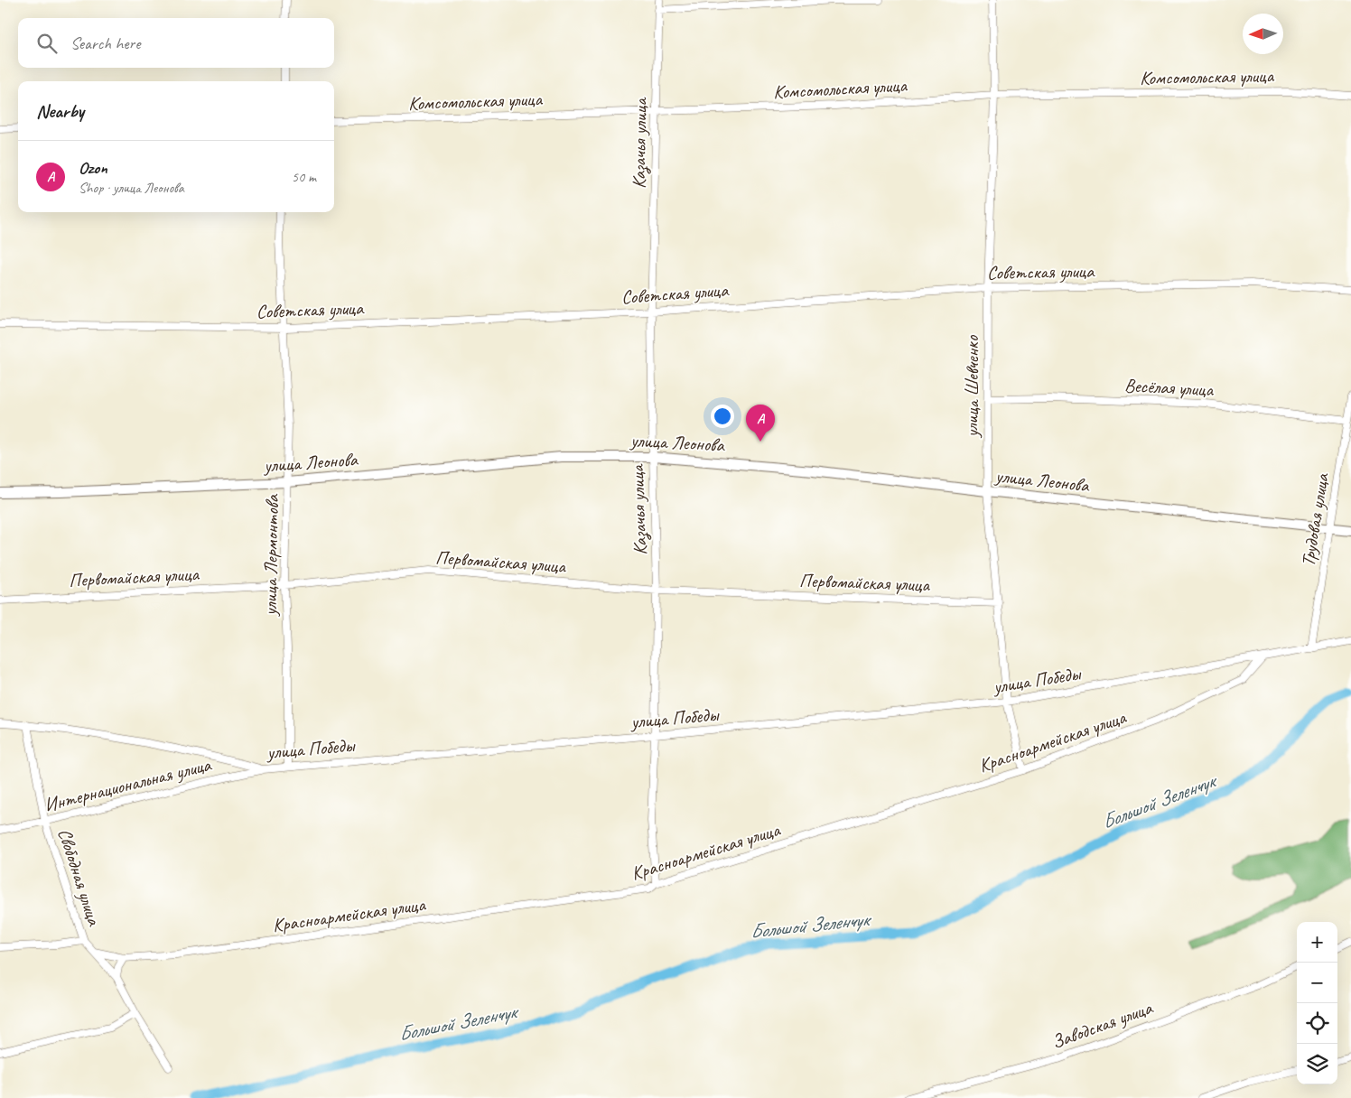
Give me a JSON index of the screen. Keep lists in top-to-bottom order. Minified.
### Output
{"streets":{"main road":["улица Леонова"],"street":["Комсомольская улица","Казачья улица","Советская улица","улица Шевченко","Весёлая улица","Трудовая улица","улица Лермонтова","Первомайская улица","улица Победы","Красноармейская улица","Интернациональная улица","Свободная улица","Заводская улица"]},"crossings":[["Комсомольская улица","Казачья улица"],["Комсомольская улица","улица Шевченко"],["Казачья улица","Советская улица"],["Казачья улица","улица Леонова"],["Казачья улица","Первомайская улица"],["Казачья улица","улица Победы"],["Казачья улица","Красноармейская улица"],["Советская улица","улица Шевченко"],["Советская улица","улица Лермонтова"],["улица Шевченко","Весёлая улица"],["улица Шевченко","улица Леонова"],["улица Шевченко","Первомайская улица"],["улица Шевченко","улица Победы"],["улица Шевченко","Красноармейская улица"],["Весёлая улица","Трудовая улица"],["улица Леонова","Трудовая улица"],["улица Леонова","улица Лермонтова"],["Трудовая улица","улица Победы"],["улица Лермонтова","Первомайская улица"],["улица Лермонтова","улица Победы"],["улица Победы","Красноармейская улица"],["улица Победы","Интернациональная улица"],["улица Победы","Свободная улица"],["Красноармейская улица","Свободная улица"],["Интернациональная улица","Свободная улица"]],"water":["Большой Зеленчук"],"north":"left","page":{"search":"Search here","heading":"Nearby","list":[{"mark":"A","name":"Ozon","note":"Shop · улица Леонова","value":"50 m"}],"pins":"A","map_buttons":["+","−"]}}
